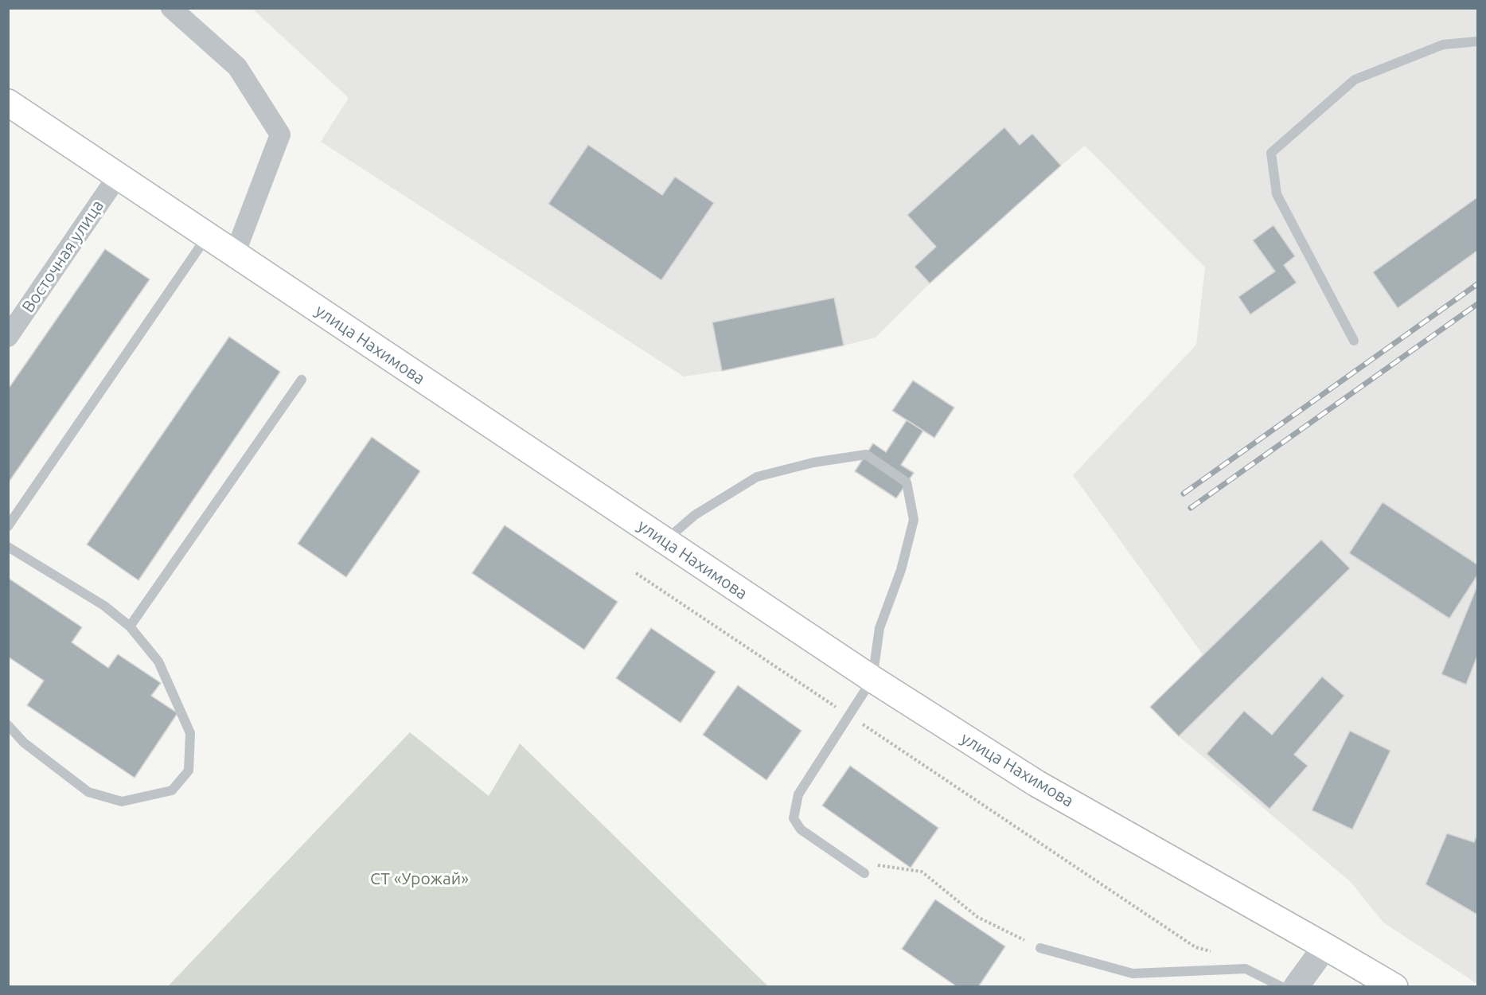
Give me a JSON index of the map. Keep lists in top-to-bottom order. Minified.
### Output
{"streets":{"main road":["улица Нахимова"],"street":["Восточная улица"]},"crossings":[["Восточная улица","улица Нахимова"]],"parks":["СТ «Урожай»"]}
